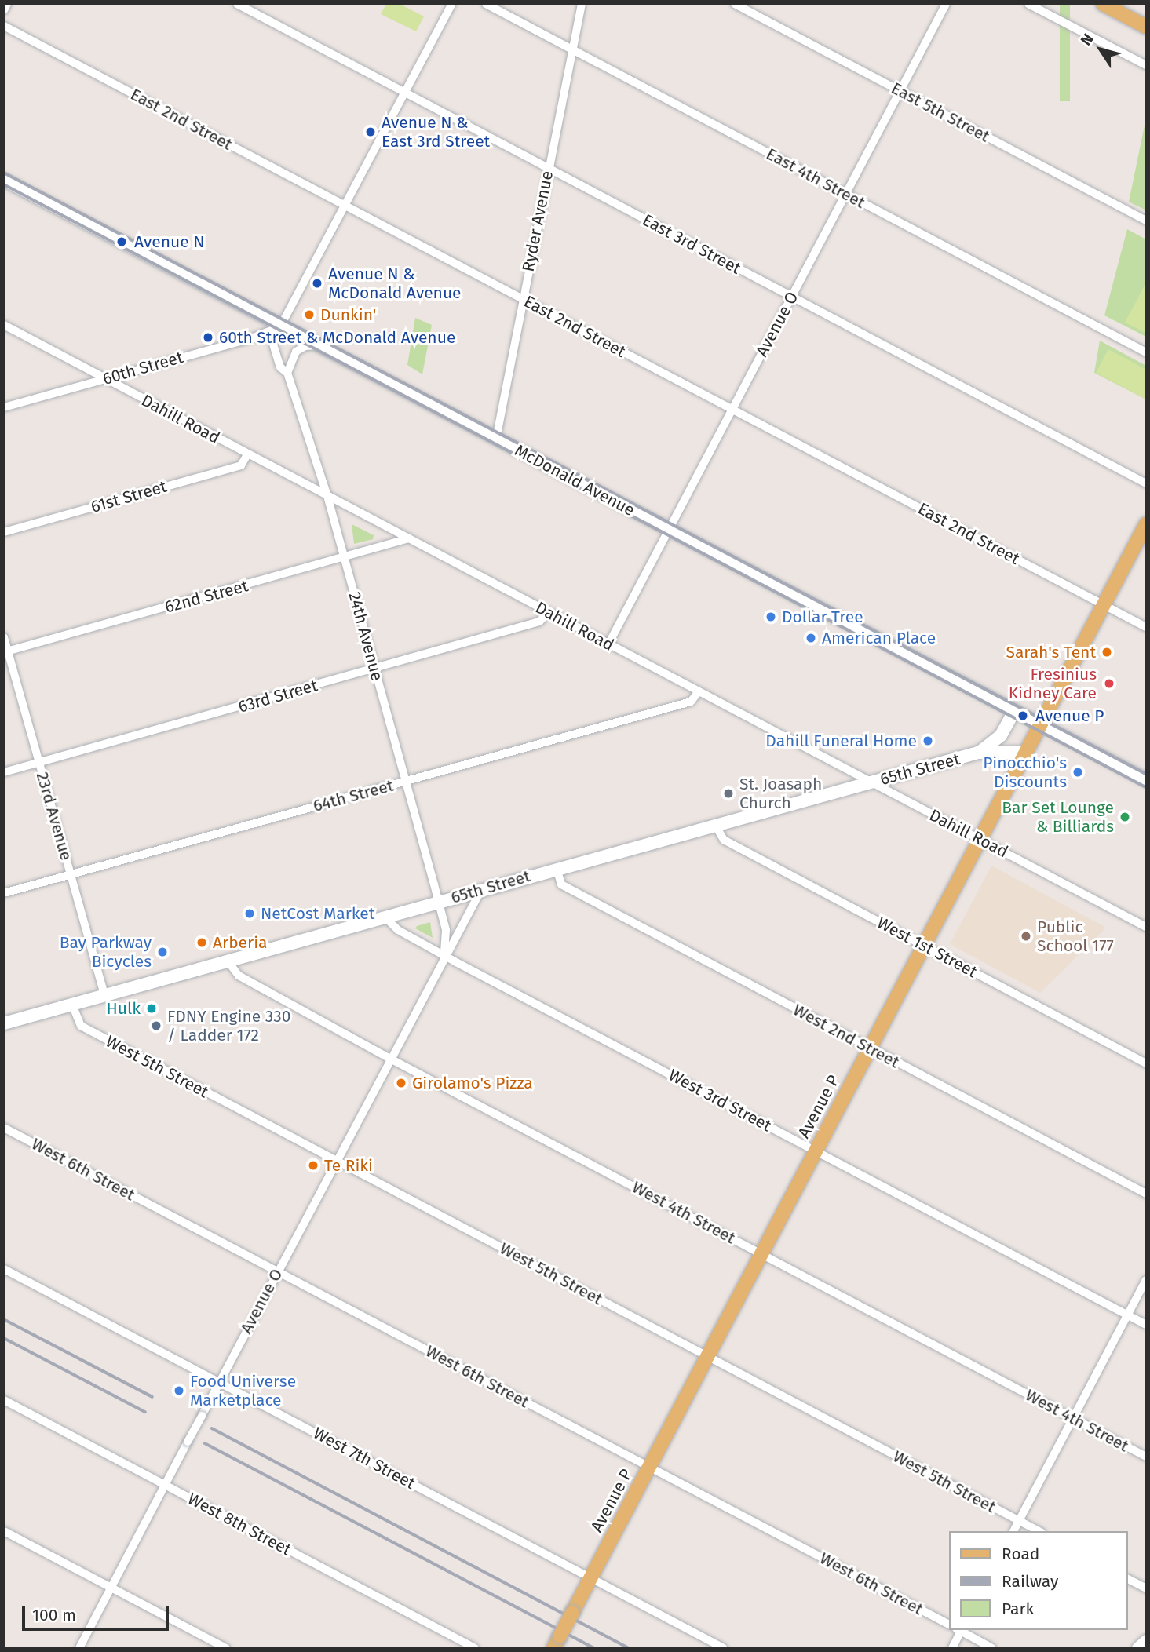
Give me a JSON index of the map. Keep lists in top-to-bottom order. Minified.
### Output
{"streets":{"main road":["McDonald Avenue","65th Street","Avenue P"],"street":["East 5th Street","East 2nd Street","East 4th Street","Ryder Avenue","East 3rd Street","Avenue O","60th Street","Dahill Road","61st Street","62nd Street","24th Avenue","63rd Street","64th Street","23rd Avenue","West 1st Street","West 2nd Street","West 5th Street","West 3rd Street","West 6th Street","West 4th Street","West 7th Street","West 8th Street"]},"crossings":[["East 5th Street","Avenue O"],["East 2nd Street","Ryder Avenue"],["East 2nd Street","Avenue O"],["East 2nd Street","Avenue P"],["East 4th Street","Ryder Avenue"],["East 4th Street","Avenue O"],["Ryder Avenue","East 3rd Street"],["Ryder Avenue","McDonald Avenue"],["East 3rd Street","Avenue O"],["Avenue O","Dahill Road"],["Avenue O","McDonald Avenue"],["Avenue O","24th Avenue"],["Avenue O","65th Street"],["Avenue O","West 5th Street"],["Avenue O","West 3rd Street"],["Avenue O","West 6th Street"],["Avenue O","West 4th Street"],["Avenue O","West 7th Street"],["Avenue O","West 8th Street"],["60th Street","Dahill Road"],["60th Street","McDonald Avenue"],["60th Street","24th Avenue"],["Dahill Road","61st Street"],["Dahill Road","62nd Street"],["Dahill Road","24th Avenue"],["Dahill Road","63rd Street"],["Dahill Road","65th Street"],["Dahill Road","64th Street"],["Dahill Road","Avenue P"],["McDonald Avenue","24th Avenue"],["McDonald Avenue","65th Street"],["McDonald Avenue","Avenue P"],["62nd Street","24th Avenue"],["62nd Street","23rd Avenue"],["24th Avenue","63rd Street"],["24th Avenue","65th Street"],["24th Avenue","64th Street"],["63rd Street","23rd Avenue"],["65th Street","23rd Avenue"],["65th Street","West 1st Street"],["65th Street","West 2nd Street"],["65th Street","West 5th Street"],["65th Street","West 3rd Street"],["65th Street","Avenue P"],["65th Street","West 4th Street"],["64th Street","23rd Avenue"],["West 1st Street","Avenue P"],["West 2nd Street","Avenue P"],["West 5th Street","Avenue P"],["West 3rd Street","Avenue P"],["Avenue P","West 6th Street"],["Avenue P","West 4th Street"],["Avenue P","West 7th Street"]],"places":["Avenue N & East 3rd Street","Avenue N","Avenue N & McDonald Avenue","Dunkin'","60th Street & McDonald Avenue","Dollar Tree","American Place","Sarah's Tent","Fresinius Kidney Care","Avenue P","Dahill Funeral Home","Pinocchio's Discounts","St. Joasaph Church","Bar Set Lounge & Billiards","NetCost Market","Public School 177","Arberia","Bay Parkway Bicycles","Hulk","FDNY Engine 330 / Ladder 172","Girolamo's Pizza","Te Riki","Food Universe Marketplace"],"legend":["Road","Railway","Park"],"scale_bar":"100 m","north":"top left"}
